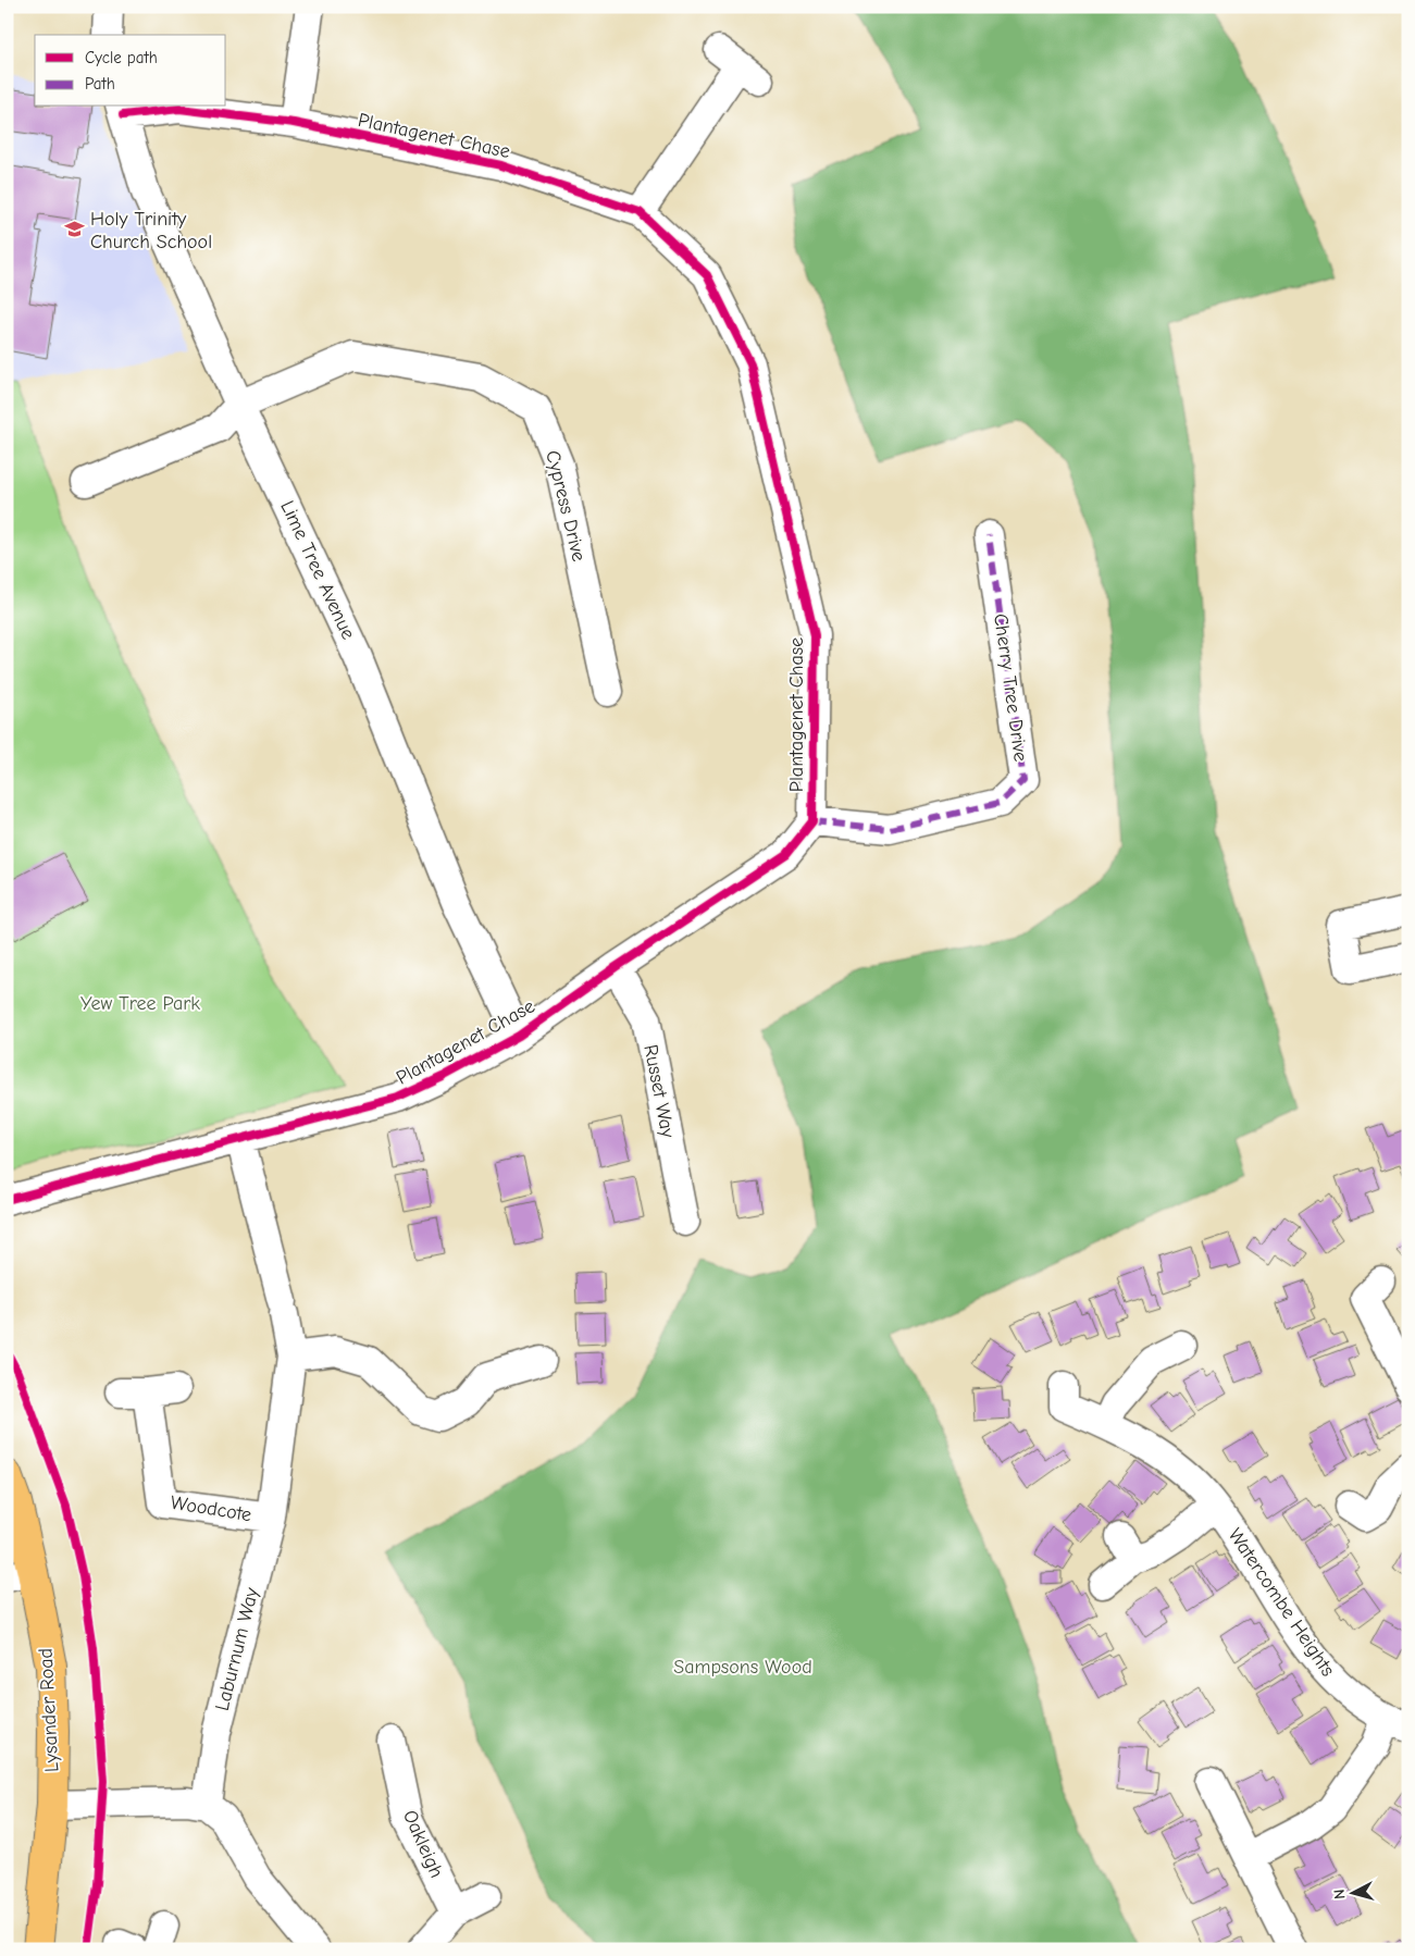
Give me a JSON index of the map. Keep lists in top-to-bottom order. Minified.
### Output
{"streets":{"main road":["Lysander Road"],"street":["Plantagenet Chase","Cypress Drive","Lime Tree Avenue","Cherry Tree Drive","Russet Way","Woodcote","Watercombe Heights","Laburnum Way","Oakleigh"]},"crossings":[["Plantagenet Chase","Lime Tree Avenue"],["Plantagenet Chase","Cherry Tree Drive"],["Plantagenet Chase","Russet Way"],["Plantagenet Chase","Laburnum Way"],["Cypress Drive","Lime Tree Avenue"],["Woodcote","Laburnum Way"]],"parks":["Yew Tree Park","Sampsons Wood"],"places":{"school or university":["Holy Trinity Church School"]},"legend":["Cycle path","Path"],"north":"left"}
